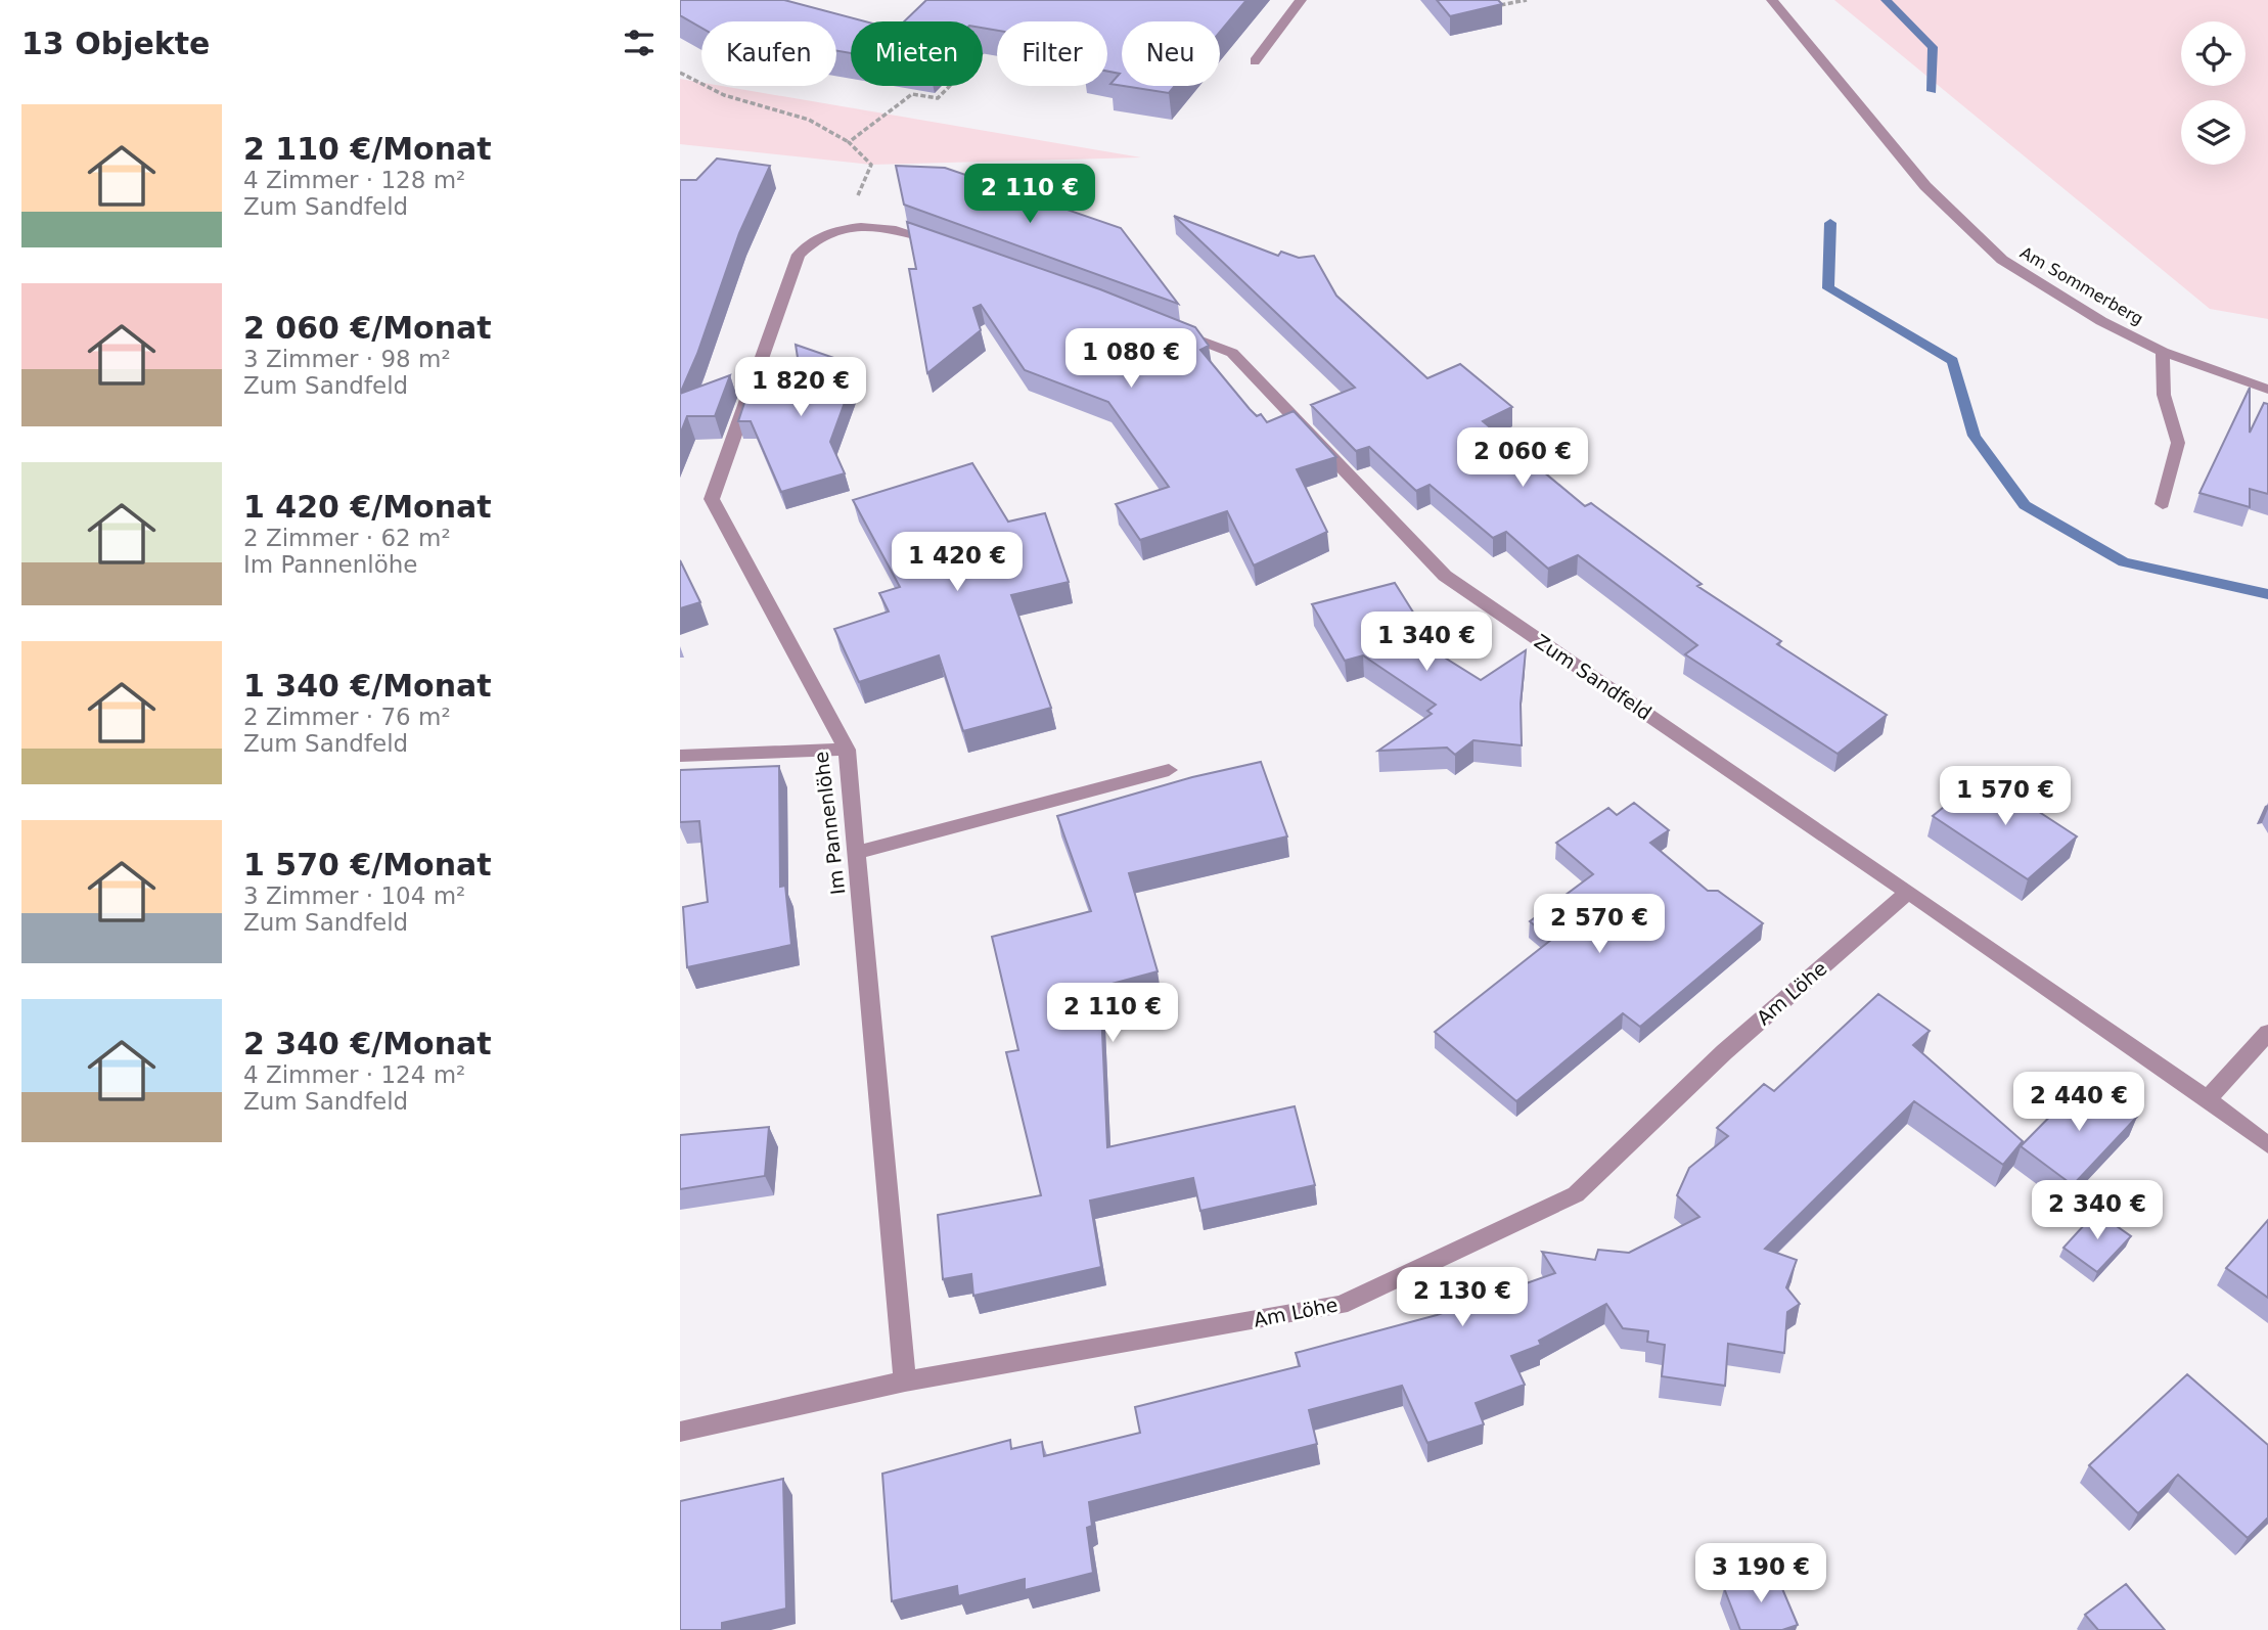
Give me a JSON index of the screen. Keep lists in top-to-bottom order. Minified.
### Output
{"streets":{"street":["Am Sommerberg","Zum Sandfeld","Im Pannenlöhe","Am Löhe"]},"crossings":[["Zum Sandfeld","Am Löhe"],["Im Pannenlöhe","Am Löhe"]],"page":{"heading":"13 Objekte","chip":["Kaufen","Mieten","Filter","Neu"],"list":[{"name":"2 110 €/Monat","note":"4 Zimmer · 128 m² · Zum Sandfeld"},{"name":"2 060 €/Monat","note":"3 Zimmer · 98 m² · Zum Sandfeld"},{"name":"1 420 €/Monat","note":"2 Zimmer · 62 m² · Im Pannenlöhe"},{"name":"1 340 €/Monat","note":"2 Zimmer · 76 m² · Zum Sandfeld"},{"name":"1 570 €/Monat","note":"3 Zimmer · 104 m² · Zum Sandfeld"},{"name":"2 340 €/Monat","note":"4 Zimmer · 124 m² · Zum Sandfeld"}],"price":["2 110 €","1 080 €","1 820 €","2 060 €","1 420 €","1 340 €","1 570 €","2 570 €","2 110 €","2 440 €","2 340 €","2 130 €","3 190 €"]}}
